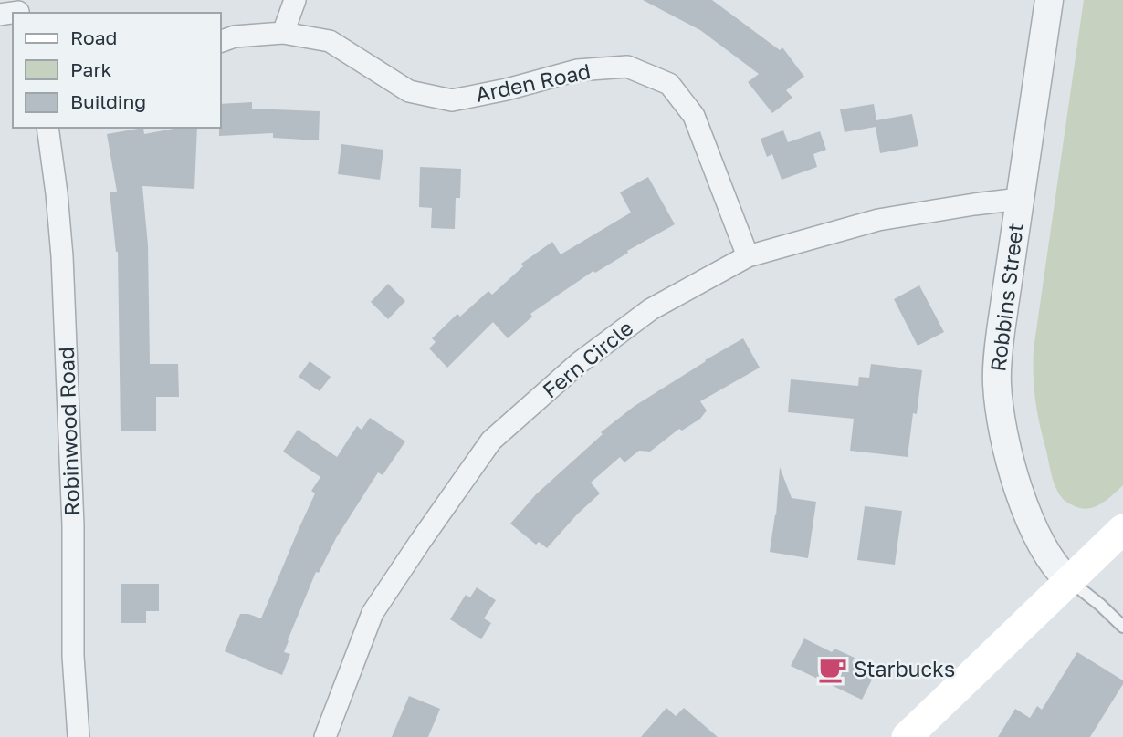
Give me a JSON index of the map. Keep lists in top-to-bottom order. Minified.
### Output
{"streets":{"street":["Arden Road","Robbins Street","Fern Circle","Robinwood Road"]},"crossings":[["Arden Road","Fern Circle"],["Robbins Street","Fern Circle"]],"places":{"cafe":["Starbucks"]},"legend":["Road","Park","Building"]}
